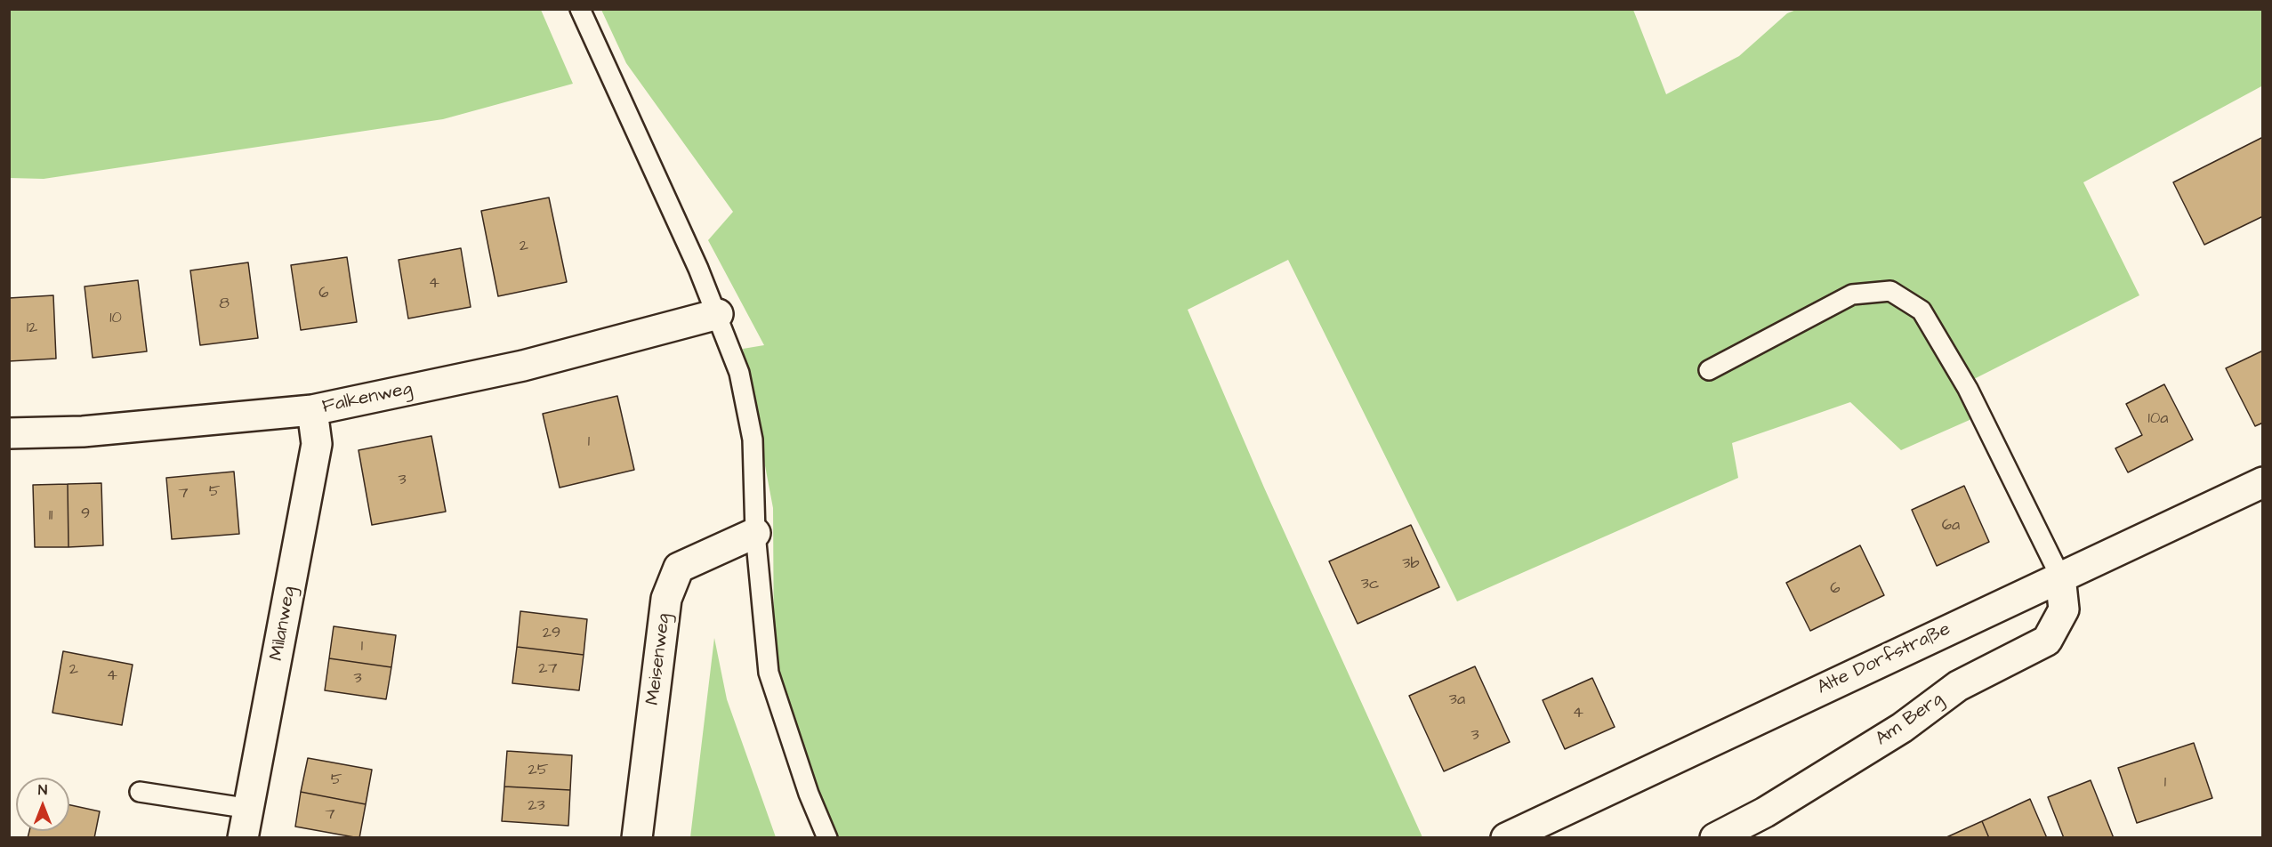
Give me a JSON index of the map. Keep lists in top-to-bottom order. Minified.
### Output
{"streets":{"street":["Falkenweg","Milanweg","Meisenweg","Alte Dorfstraße","Am Berg"]},"crossings":[["Falkenweg","Milanweg"],["Alte Dorfstraße","Am Berg"]],"house_numbers":["2","4","6","8","10","12","10a","1","3","5","7","9","11","6a","3b","3c","6","29","1","27","2","4","3","3a","4","3","25","5","1","23","7"],"north":"top"}
